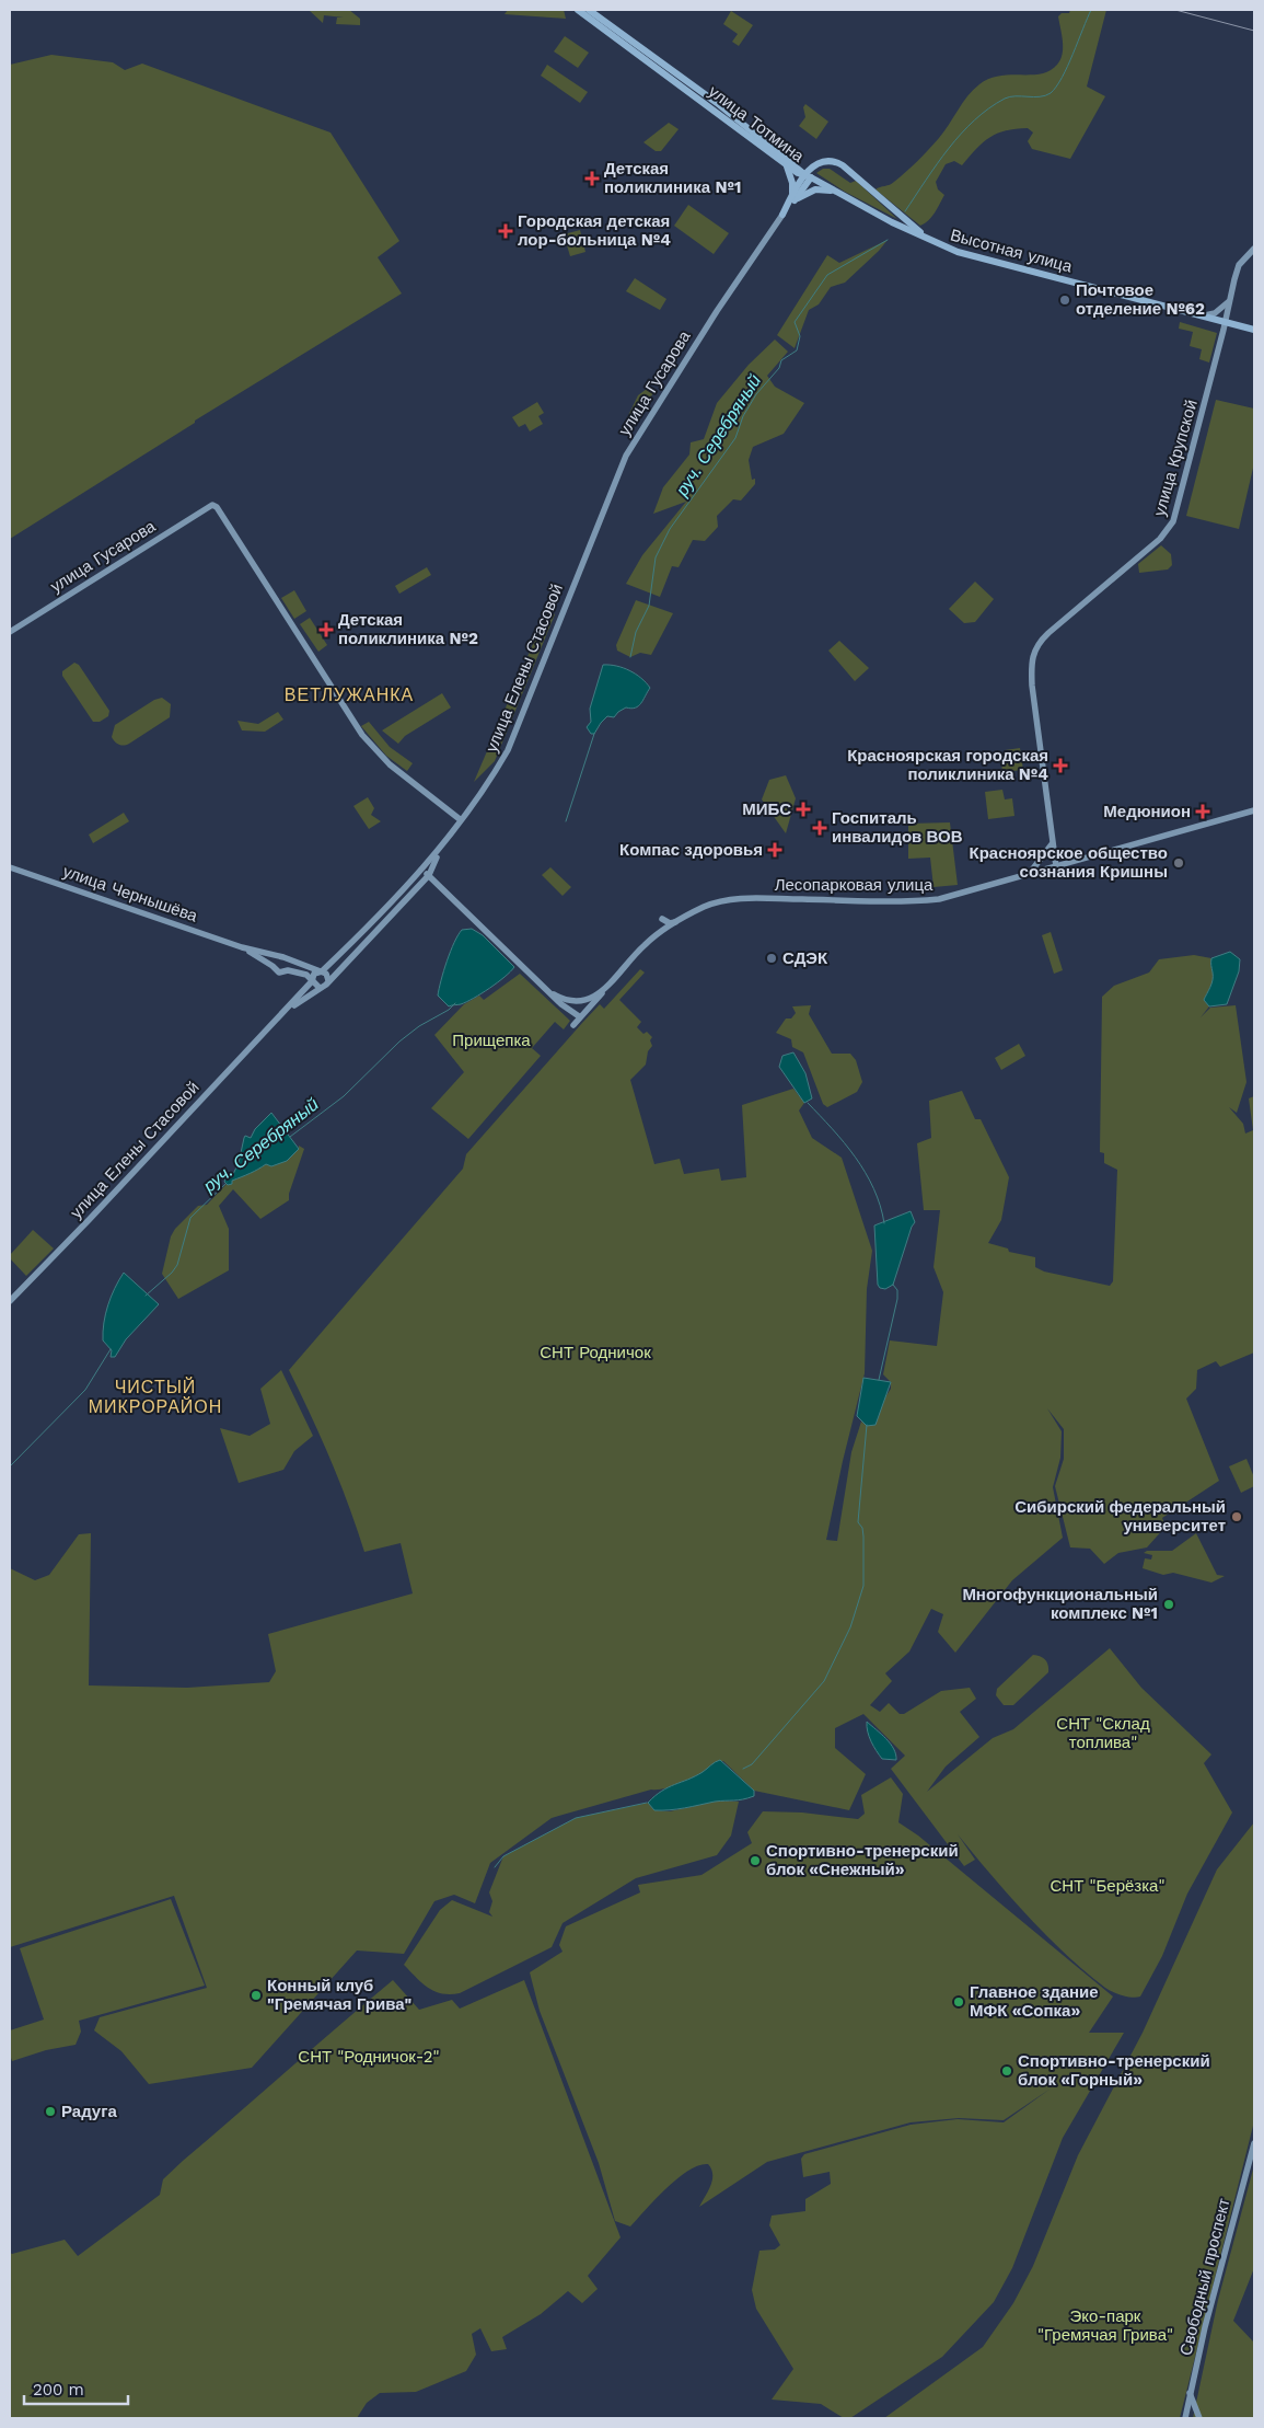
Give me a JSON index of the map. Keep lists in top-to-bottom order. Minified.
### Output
{"streets":{"main road":["улица Тотмина","Высотная улица","улица Гусарова","улица Крупской","улица Елены Стасовой","Лесопарковая улица","улица Чернышёва","Свободный проспект"]},"crossings":[["улица Тотмина","Высотная улица"],["Высотная улица","улица Крупской"],["улица Гусарова","улица Елены Стасовой"],["улица Елены Стасовой","улица Чернышёва"]],"districts":["ВЕТЛУЖАНКА","ЧИСТЫЙ МИКРОРАЙОН"],"water":["руч. Серебряный"],"parks":["Прищепка","СНТ Родничок","СНТ \"Склад топлива\"","СНТ \"Берёзка\"","СНТ \"Родничок-2\"","Эко-парк \"Гремячая Грива\""],"places":{"health":["Детская поликлиника №1","Городская детская лор-больница №4","Детская поликлиника №2","Красноярская городская поликлиника №4","МИБС","Медюнион","Госпиталь инвалидов ВОВ","Компас здоровья"],"other":["Почтовое отделение №62","Красноярское общество сознания Кришны","СДЭК","Сибирский федеральный университет","Многофункциональный комплекс №1","Спортивно-тренерский блок «Снежный»","Конный клуб \"Гремячая Грива\"","Главное здание МФК «Сопка»","Спортивно-тренерский блок «Горный»","Радуга"]},"scale_bar":"200 m"}
